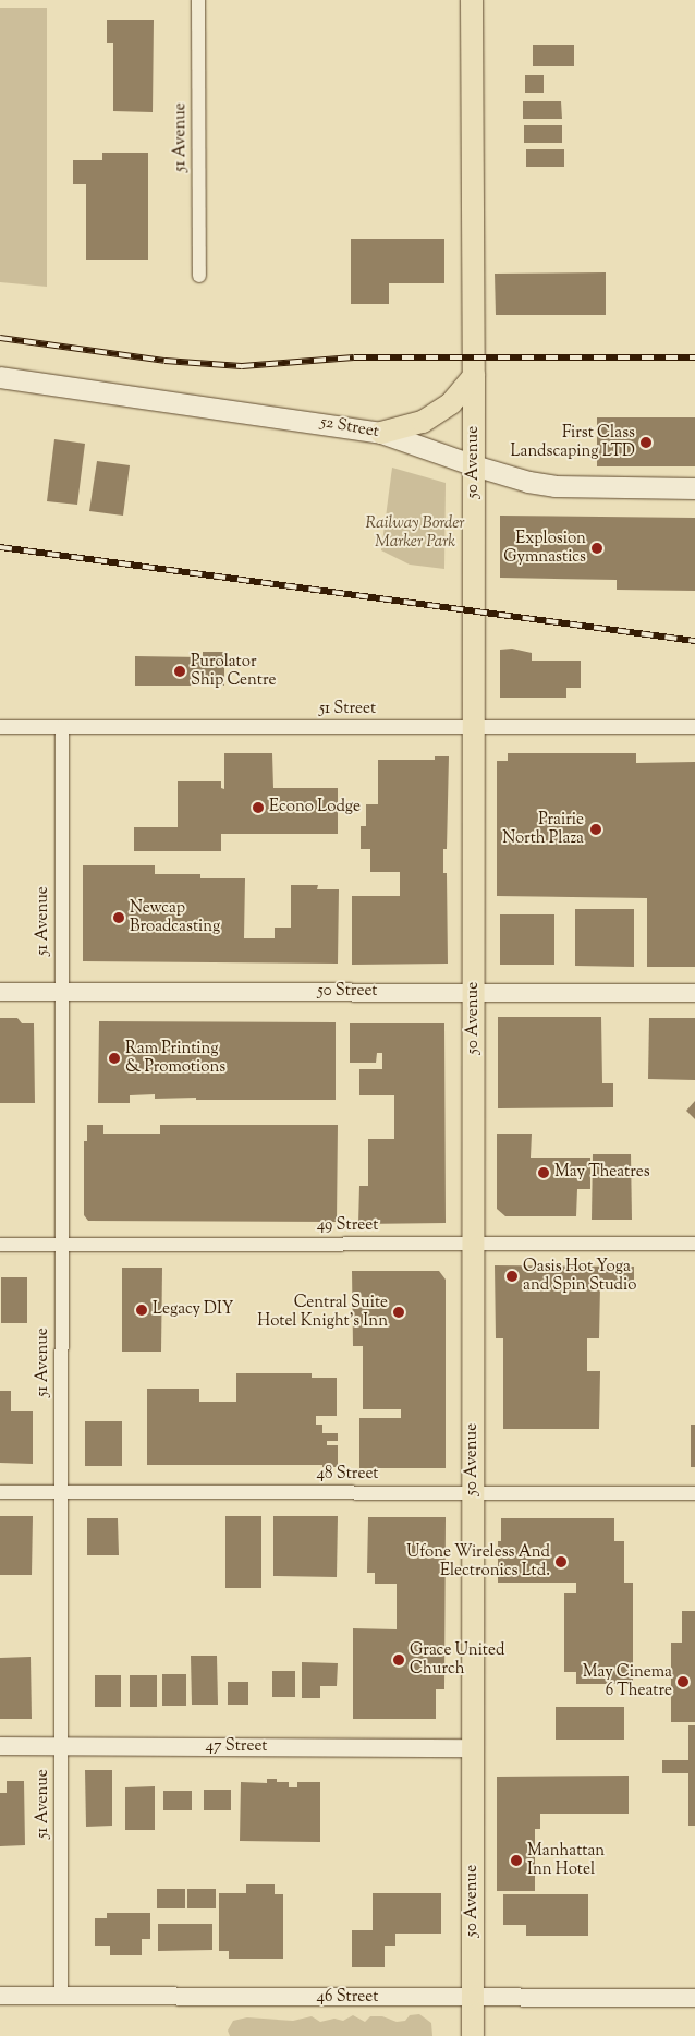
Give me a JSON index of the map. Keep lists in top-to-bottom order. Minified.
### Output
{"streets":{"main road":["52 Street","50 Avenue"],"street":["51 Avenue","51 Street","50 Street","49 Street","48 Street","47 Street","46 Street"]},"crossings":[["51 Avenue","51 Street"],["51 Avenue","50 Street"],["51 Avenue","49 Street"],["51 Avenue","48 Street"],["51 Avenue","47 Street"],["51 Avenue","46 Street"],["52 Street","50 Avenue"],["50 Avenue","51 Street"],["50 Avenue","50 Street"],["50 Avenue","49 Street"],["50 Avenue","48 Street"],["50 Avenue","47 Street"],["50 Avenue","46 Street"]],"parks":["Railway Border Marker Park"],"places":["First Class Landscaping LTD","Explosion Gymnastics","Purolator Ship Centre","Econo Lodge","Prairie North Plaza","Newcap Broadcasting","Ram Printing & Promotions","May Theatres","Oasis Hot Yoga and Spin Studio","Legacy DIY","Central Suite Hotel Knight's Inn","Ufone Wireless And Electronics Ltd.","Grace United Church","May Cinema 6 Theatre","Manhattan Inn Hotel"]}
